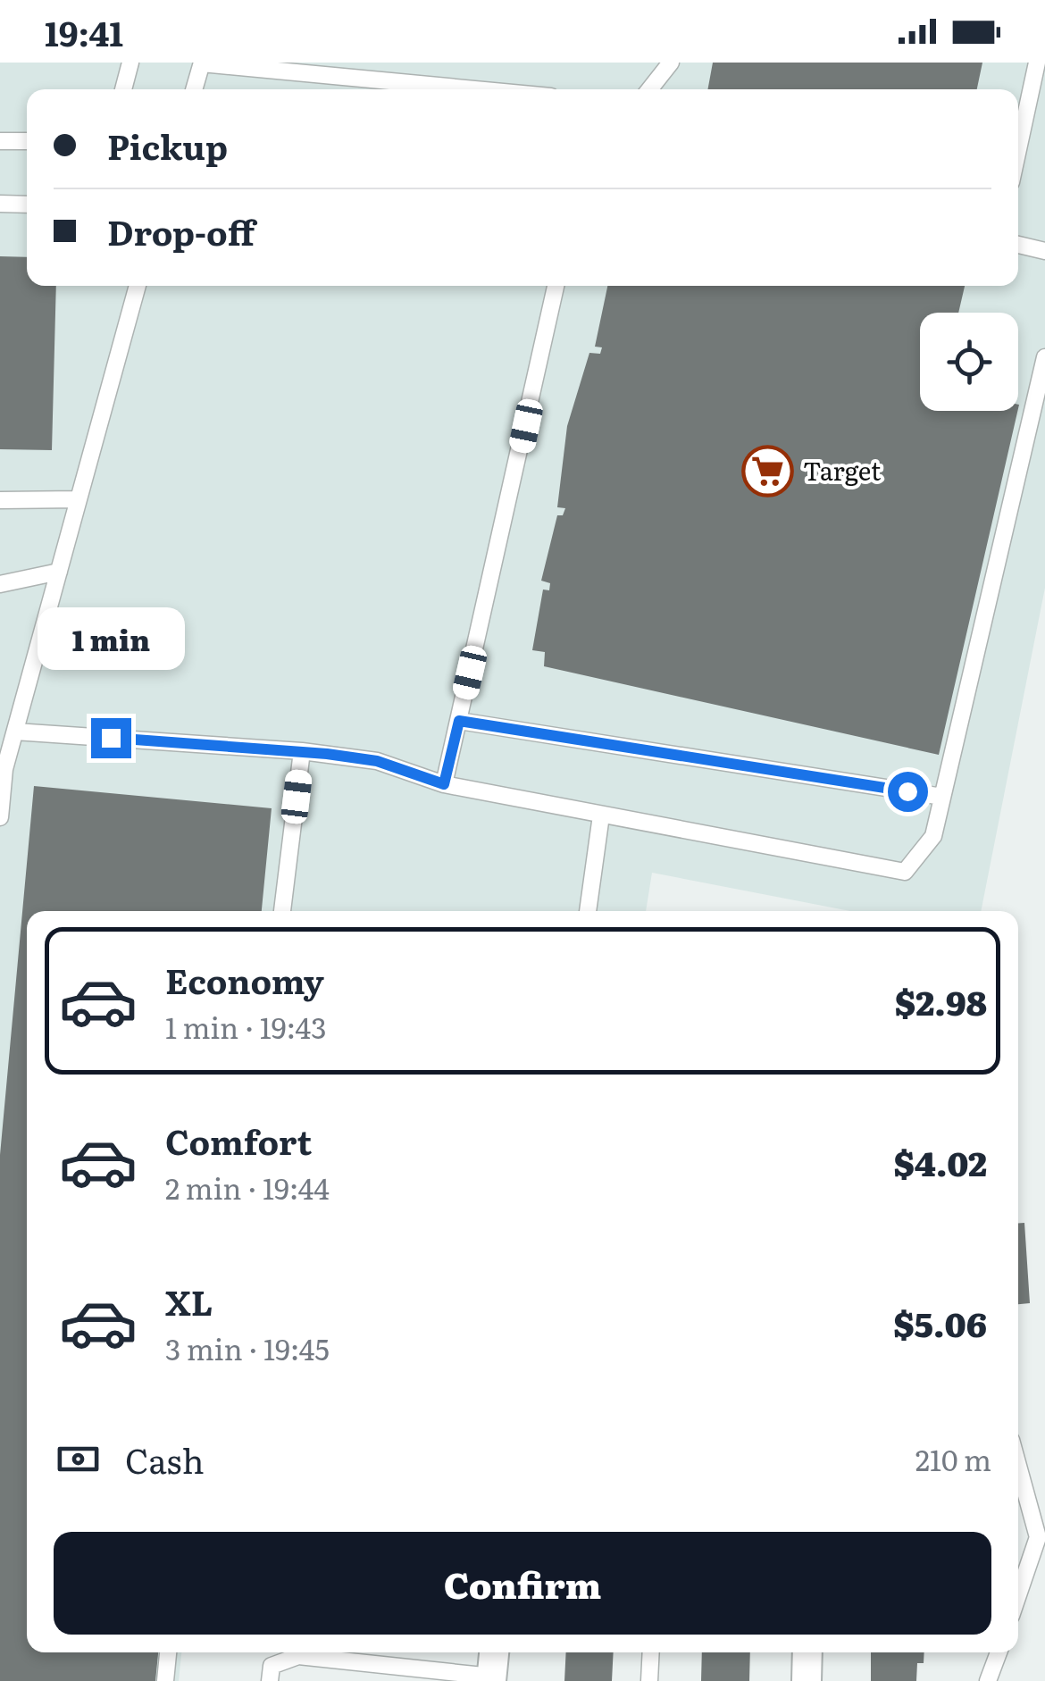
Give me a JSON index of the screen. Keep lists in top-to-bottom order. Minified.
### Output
{"places":{"supermarket":["Target"]},"page":{"status":"19:41","banner":["Pickup","Drop-off"],"bubble":"1 min","list":[{"name":"Economy","note":"1 min · 19:43","value":"$2.98"},{"name":"Comfort","note":"2 min · 19:44","value":"$4.02"},{"name":"XL","note":"3 min · 19:45","value":"$5.06"}],"pay":["Cash","210 m"],"buttons":"Confirm"}}
